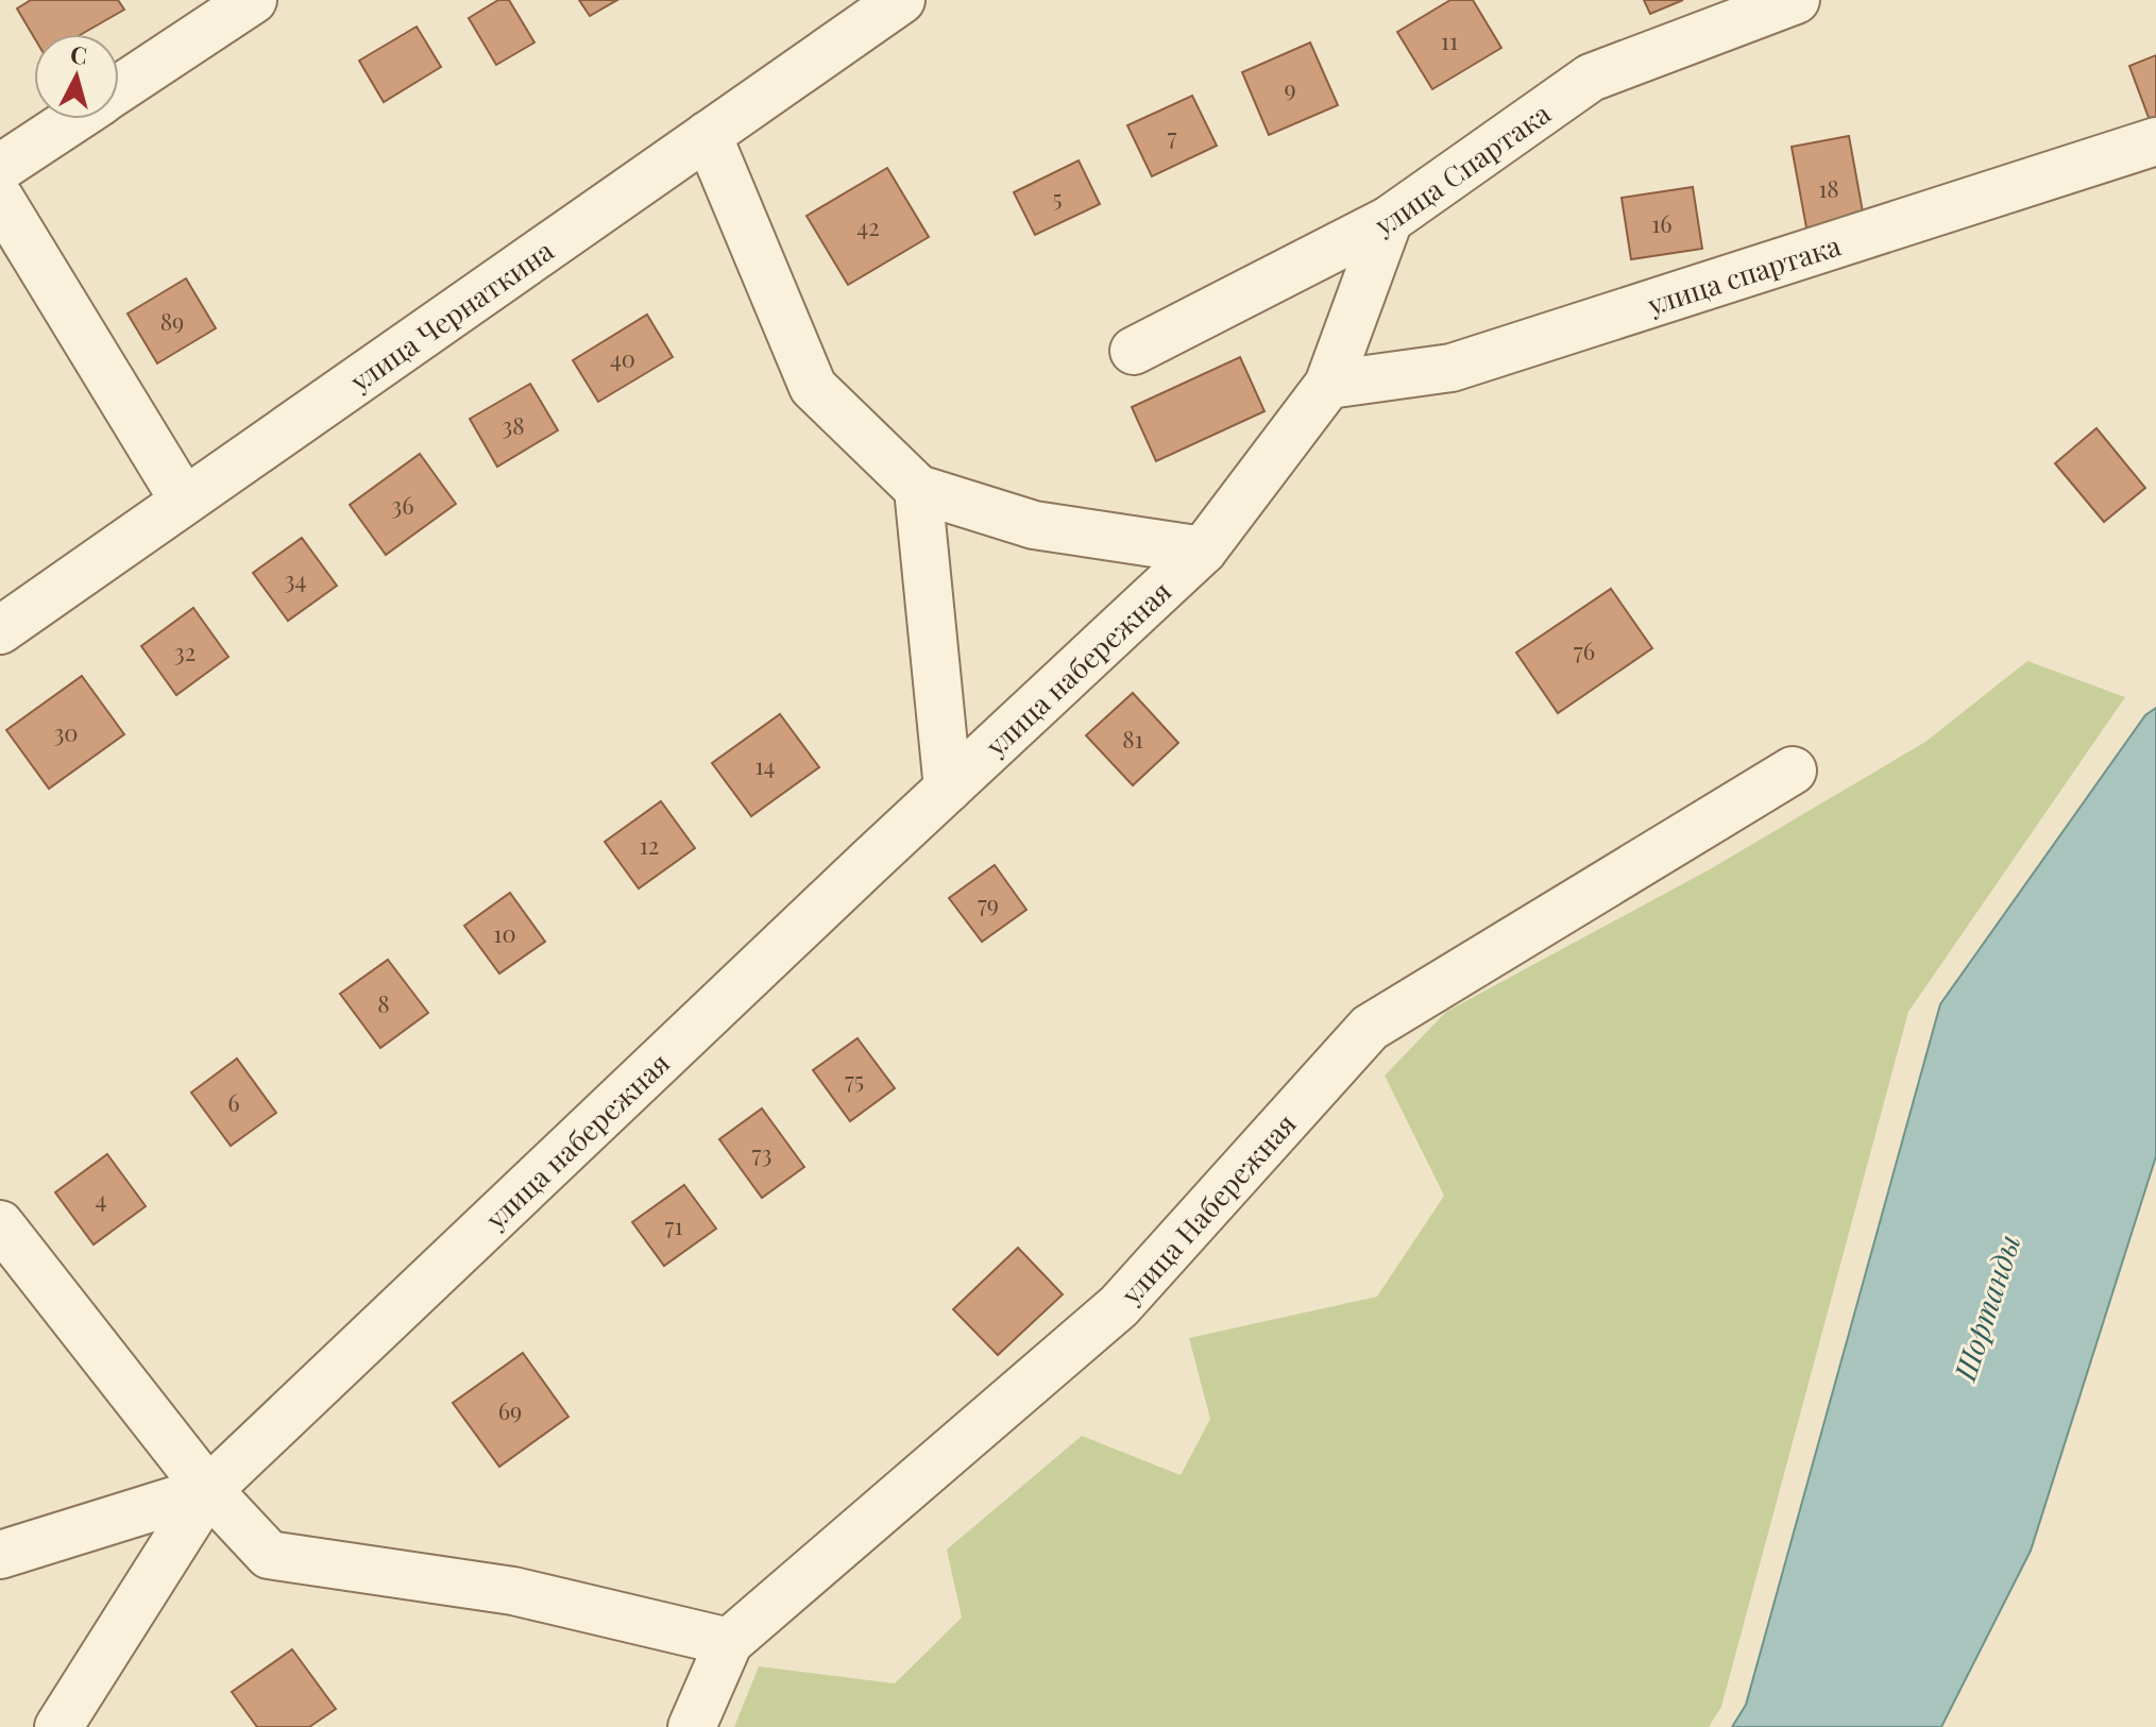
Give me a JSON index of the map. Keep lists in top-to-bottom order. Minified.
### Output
{"streets":{"street":["улица Спартака","улица спартака","улица Чернаткина","улица набережная","улица Набережная"]},"crossings":[["улица Спартака","улица набережная"],["улица спартака","улица набережная"]],"water":["Шортанды"],"house_numbers":["11","9","7","18","5","16","42","89","40","38","36","34","76","32","30","81","14","12","79","10","8","75","6","73","4","71","69"],"north":"top"}
